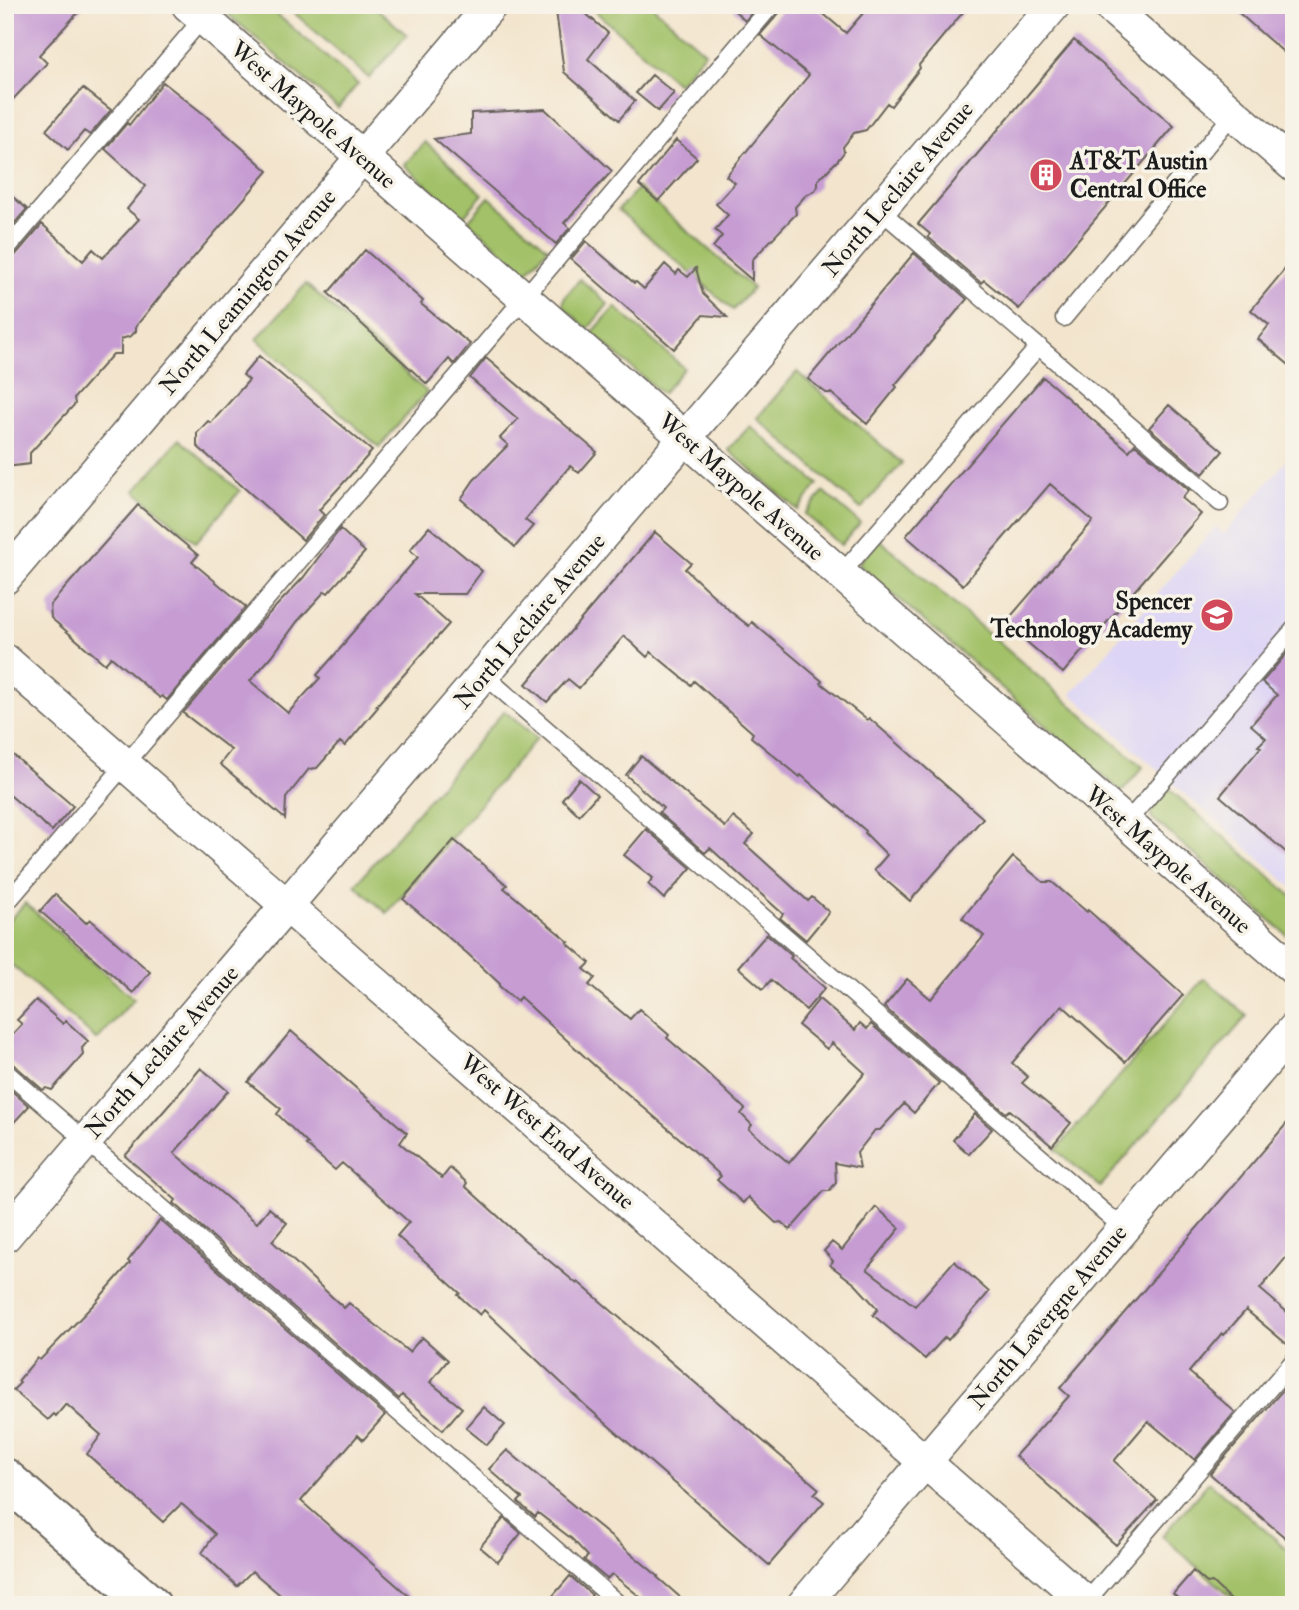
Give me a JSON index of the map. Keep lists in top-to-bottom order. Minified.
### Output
{"streets":{"street":["West Maypole Avenue","North Leclaire Avenue","North Leamington Avenue","West West End Avenue","North Lavergne Avenue"]},"crossings":[["West Maypole Avenue","North Leclaire Avenue"],["West Maypole Avenue","North Leamington Avenue"],["North Leclaire Avenue","West West End Avenue"],["West West End Avenue","North Lavergne Avenue"]],"places":{"building":["AT&T Austin Central Office"],"school or university":["Spencer Technology Academy"]}}
